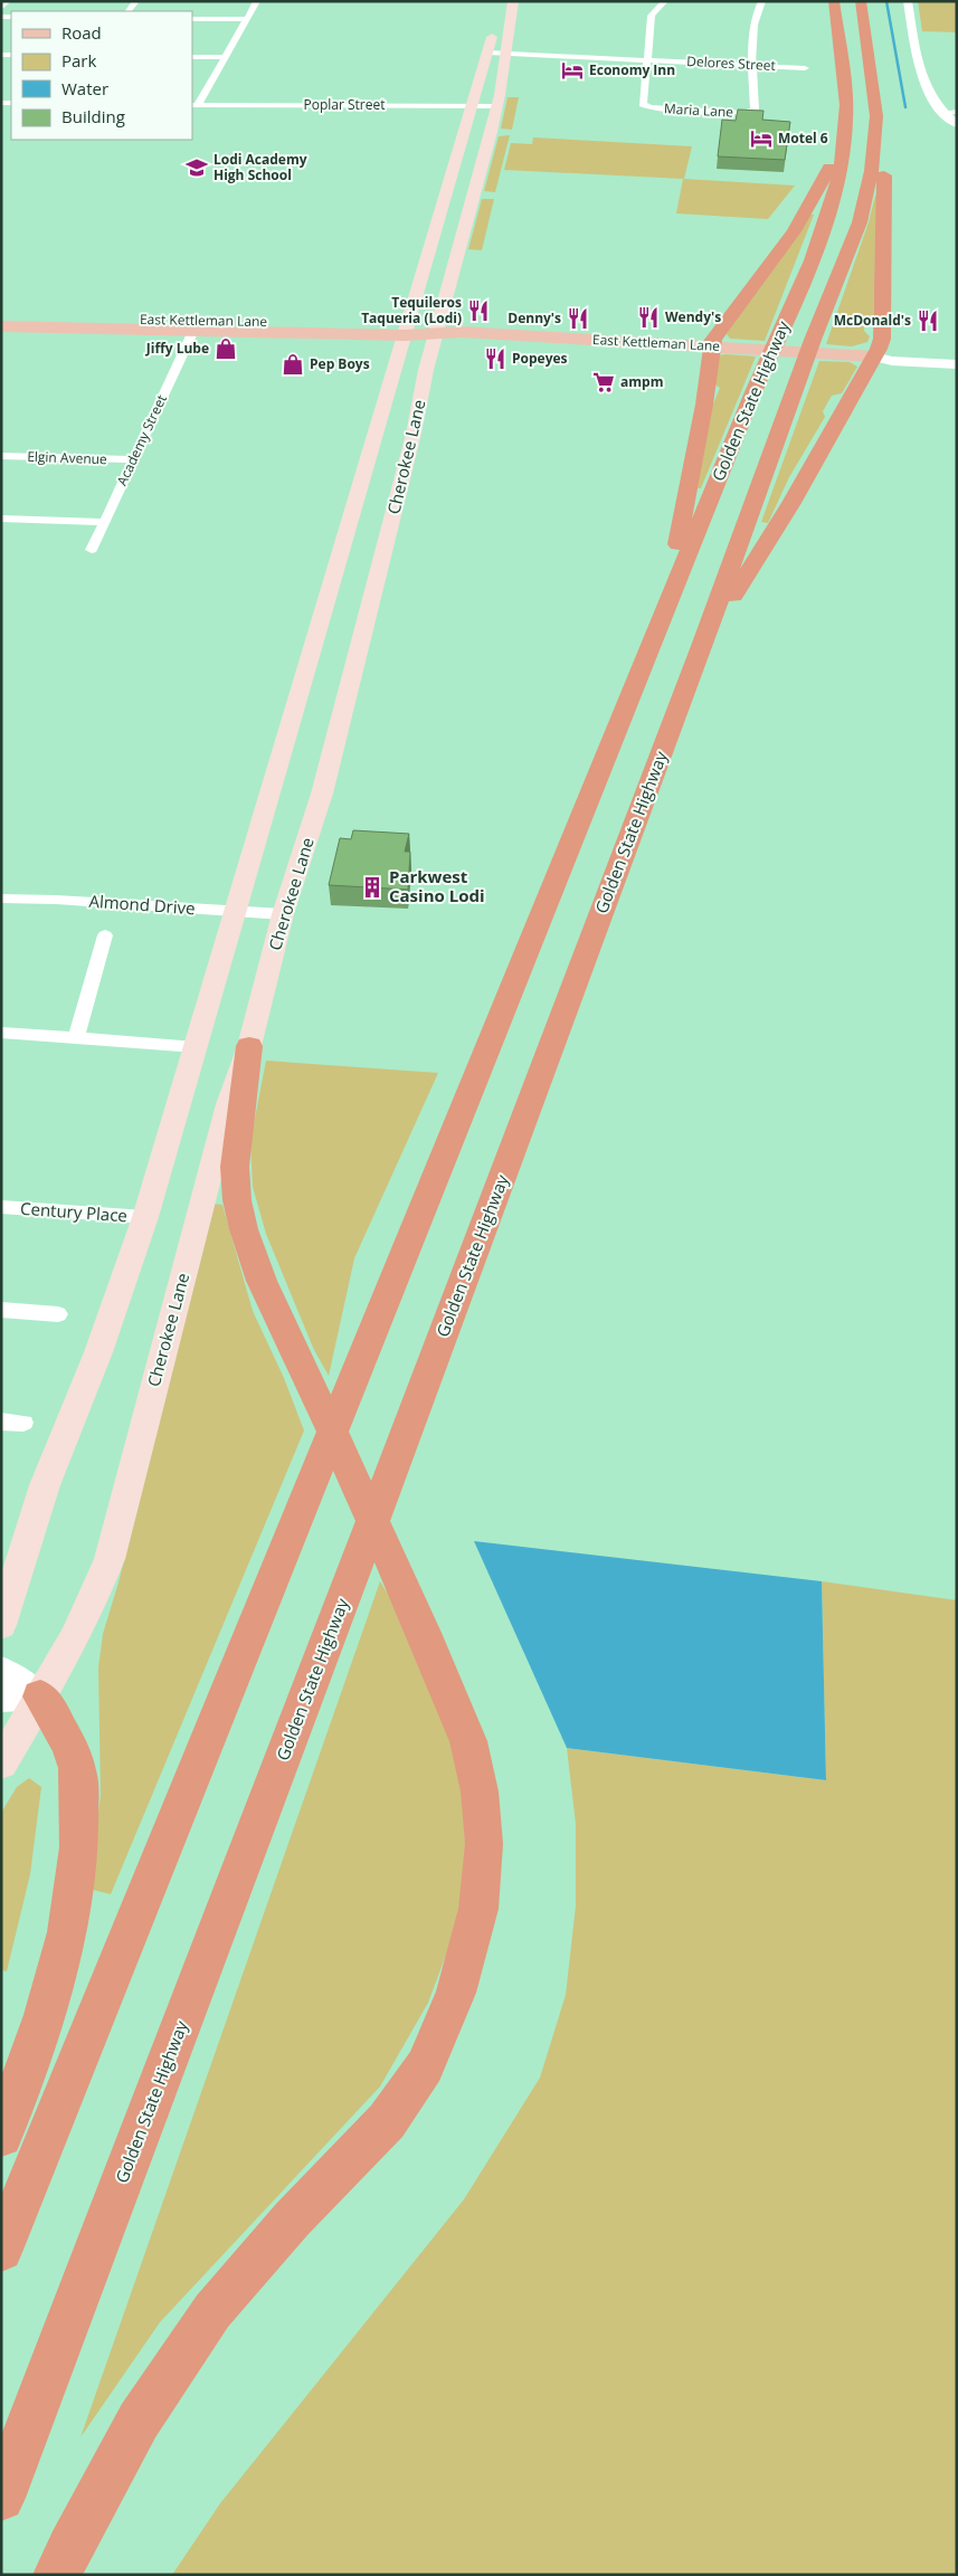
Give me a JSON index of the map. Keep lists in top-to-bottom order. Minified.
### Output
{"streets":{"highway":["Golden State Highway"],"main road":["East Kettleman Lane","Cherokee Lane"],"street":["Delores Street","Poplar Street","Maria Lane","Academy Street","Elgin Avenue","Almond Drive","Century Place"]},"crossings":[["Delores Street","Maria Lane"],["Delores Street","Cherokee Lane"],["Poplar Street","Cherokee Lane"],["East Kettleman Lane","Academy Street"],["East Kettleman Lane","Cherokee Lane"],["Academy Street","Elgin Avenue"],["Cherokee Lane","Almond Drive"],["Cherokee Lane","Century Place"]],"places":{"hotel":["Economy Inn","Motel 6"],"school or university":["Lodi Academy High School"],"restaurant":["Tequileros Taqueria (Lodi)","Wendy's","Denny's","McDonald's","Popeyes"],"shop":["Jiffy Lube","Pep Boys"],"supermarket":["ampm"],"building":["Parkwest Casino Lodi"]},"legend":["Road","Park","Water","Building"]}
